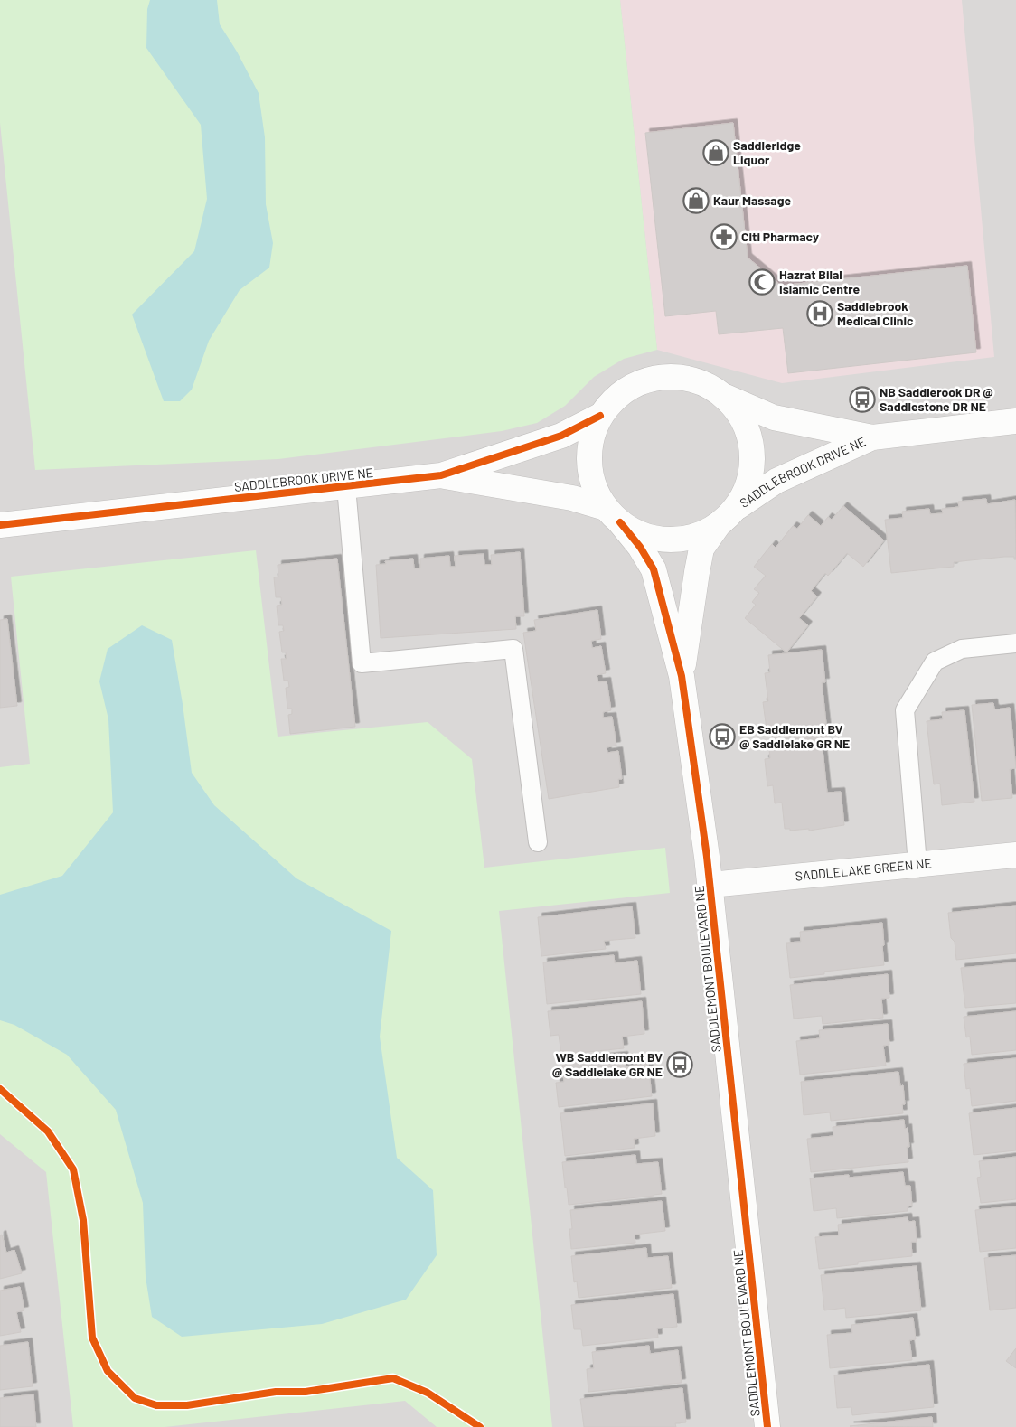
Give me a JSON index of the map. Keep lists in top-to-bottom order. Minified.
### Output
{"streets":{"street":["SADDLEBROOK DRIVE NE","SADDLELAKE GREEN NE","SADDLEMONT BOULEVARD NE"]},"crossings":[["SADDLEBROOK DRIVE NE","SADDLEMONT BOULEVARD NE"],["SADDLELAKE GREEN NE","SADDLEMONT BOULEVARD NE"]],"places":{"shop":["Saddleridge Liquor","Kaur Massage"],"pharmacy":["Citi Pharmacy"],"mosque":["Hazrat Bilal Islamic Centre"],"hospital":["Saddlebrook Medical Clinic"],"bus stop":["NB Saddlerook DR @ Saddlestone DR NE","EB Saddlemont BV @ Saddlelake GR NE","WB Saddlemont BV @ Saddlelake GR NE"]}}
